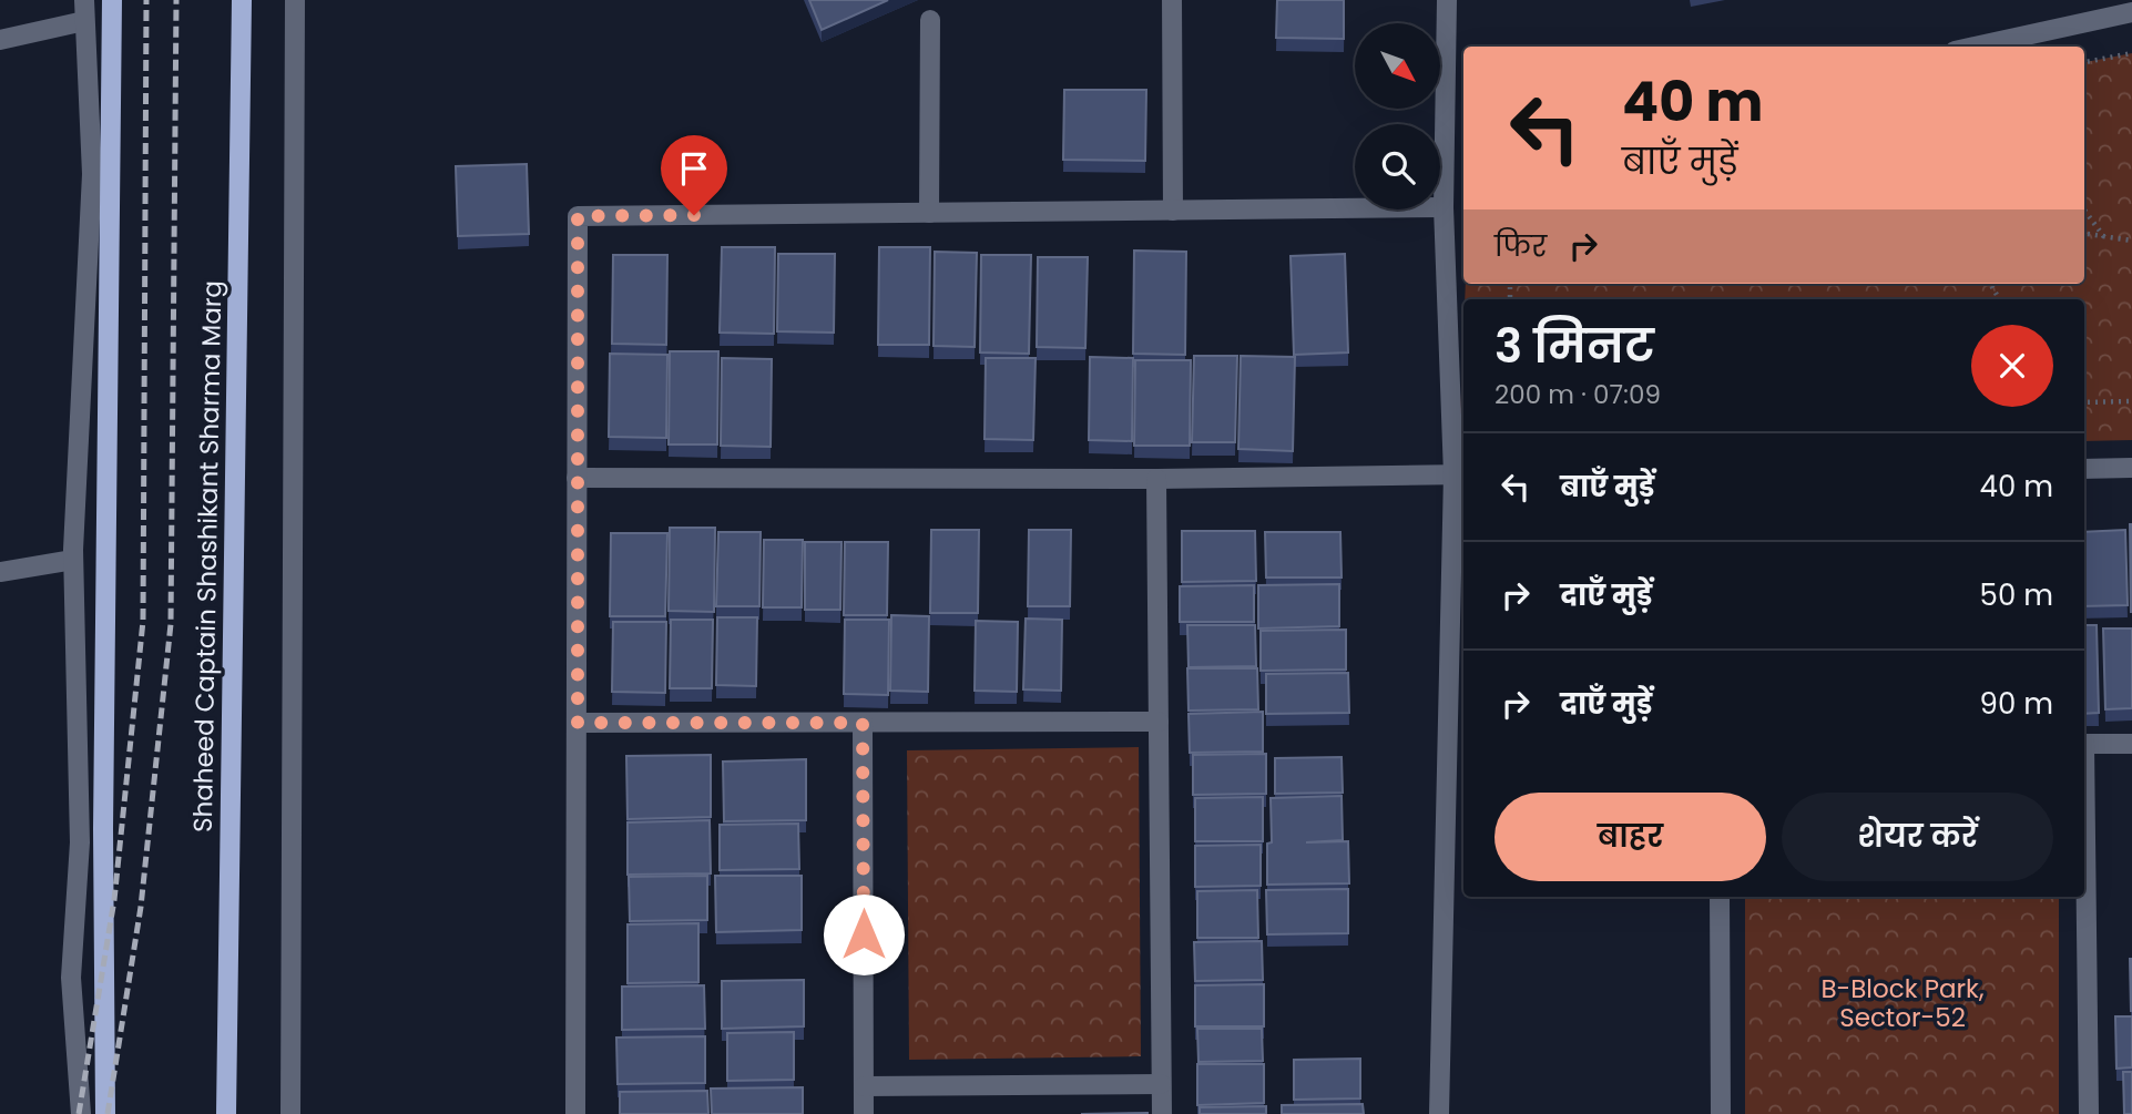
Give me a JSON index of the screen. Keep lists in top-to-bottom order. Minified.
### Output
{"streets":{"main road":["Shaheed Captain Shashikant Sharma Marg"]},"parks":["B-Block Park, Sector-52"],"north":"bottom right","page":{"turn":["40 m","बाएँ मुड़ें"],"then":"फिर","heading":["3 मिनट","200 m · 07:09"],"list":[{"name":"बाएँ मुड़ें","value":"40 m"},{"name":"दाएँ मुड़ें","value":"50 m"},{"name":"दाएँ मुड़ें","value":"90 m"}],"buttons":["बाहर","शेयर करें"]}}
